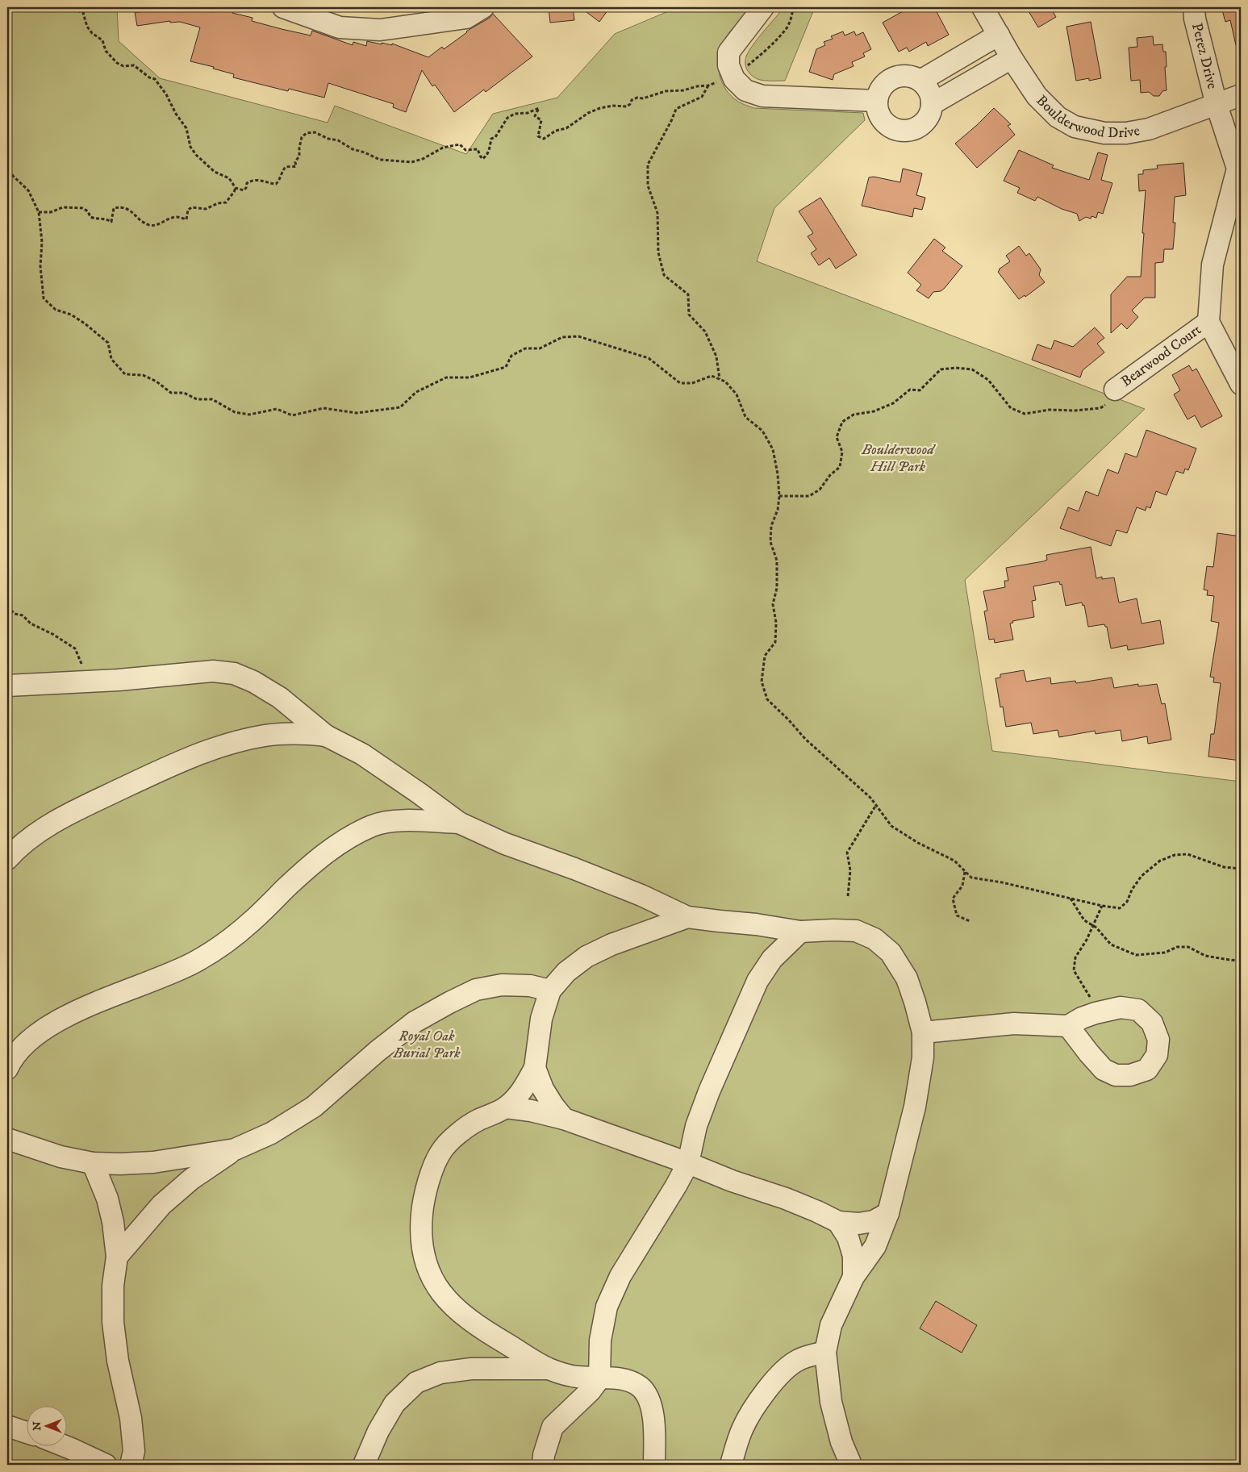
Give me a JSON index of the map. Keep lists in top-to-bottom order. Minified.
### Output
{"streets":{"street":["Perez Drive","Boulderwood Drive","Bearwood Court"]},"crossings":[["Perez Drive","Boulderwood Drive"],["Perez Drive","Bearwood Court"]],"parks":["Boulderwood Hill Park","Royal Oak Burial Park"],"north":"left"}
